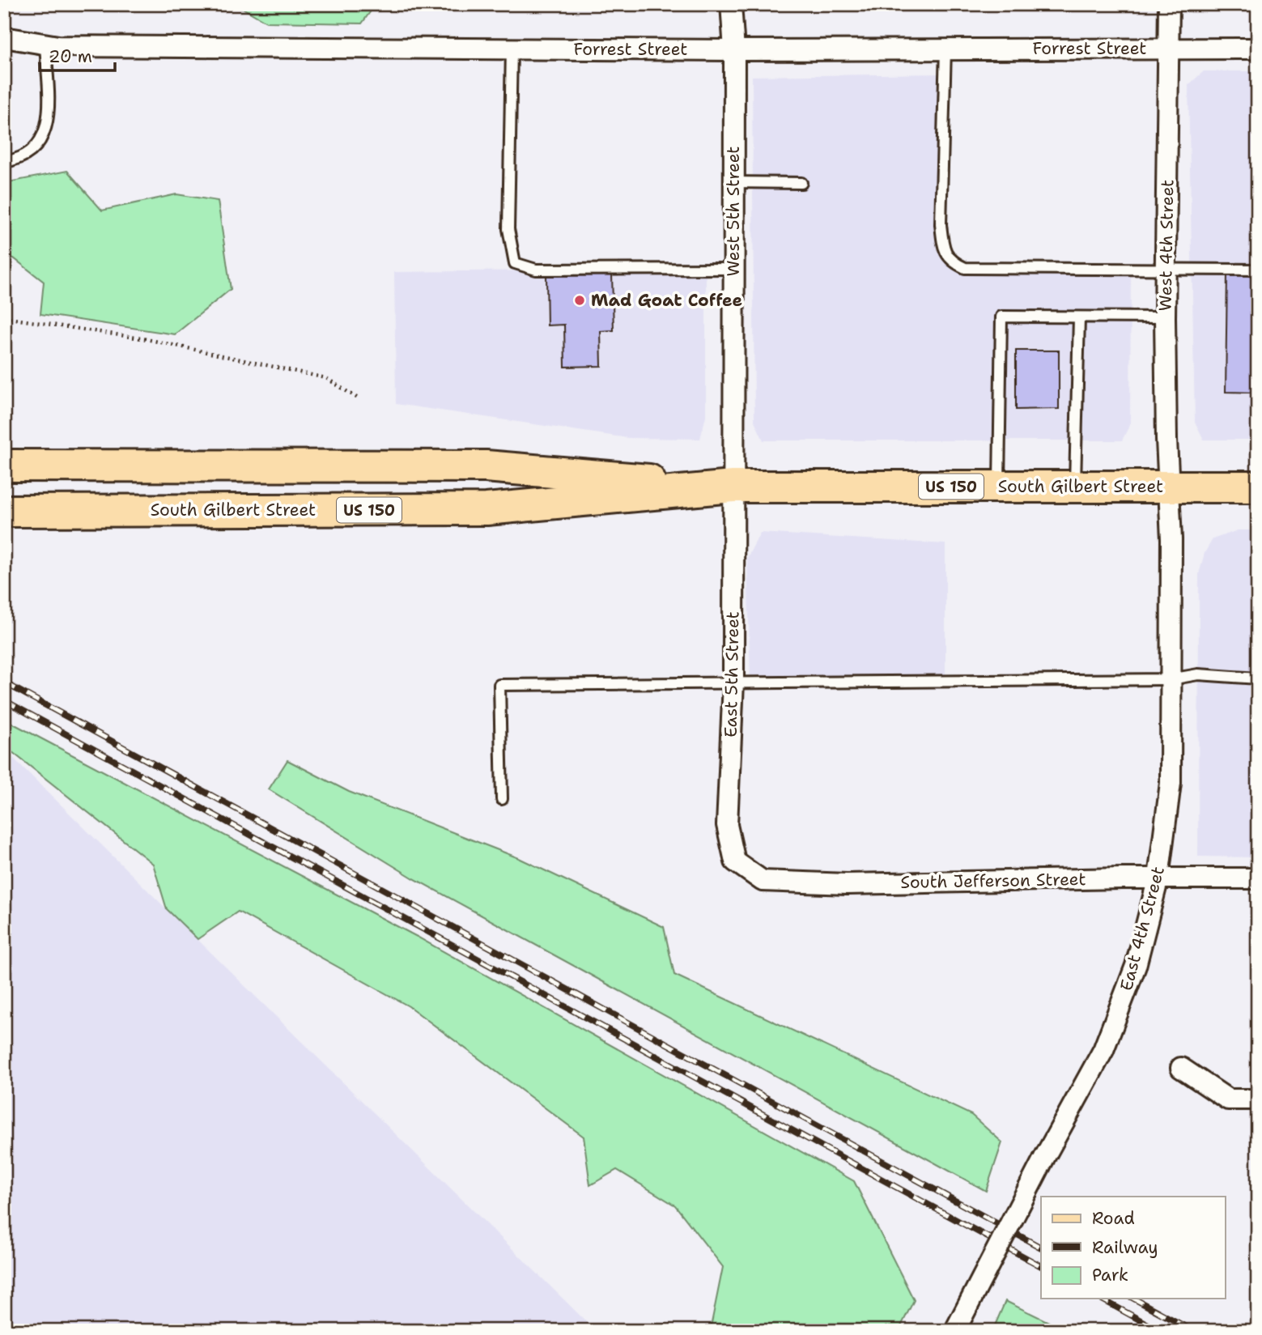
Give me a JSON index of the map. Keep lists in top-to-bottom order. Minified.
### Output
{"streets":{"main road":["US 150","South Gilbert Street"],"street":["Forrest Street","West 5th Street","West 4th Street","East 5th Street","South Jefferson Street","East 4th Street"]},"crossings":[["Forrest Street","West 5th Street"],["Forrest Street","West 4th Street"],["West 5th Street","South Gilbert Street"],["West 5th Street","East 5th Street"],["West 4th Street","South Gilbert Street"],["West 4th Street","East 4th Street"],["South Gilbert Street","East 5th Street"],["South Gilbert Street","East 4th Street"],["East 5th Street","South Jefferson Street"],["South Jefferson Street","East 4th Street"]],"places":["Mad Goat Coffee"],"legend":["Road","Railway","Park"],"scale_bar":"20 m"}
